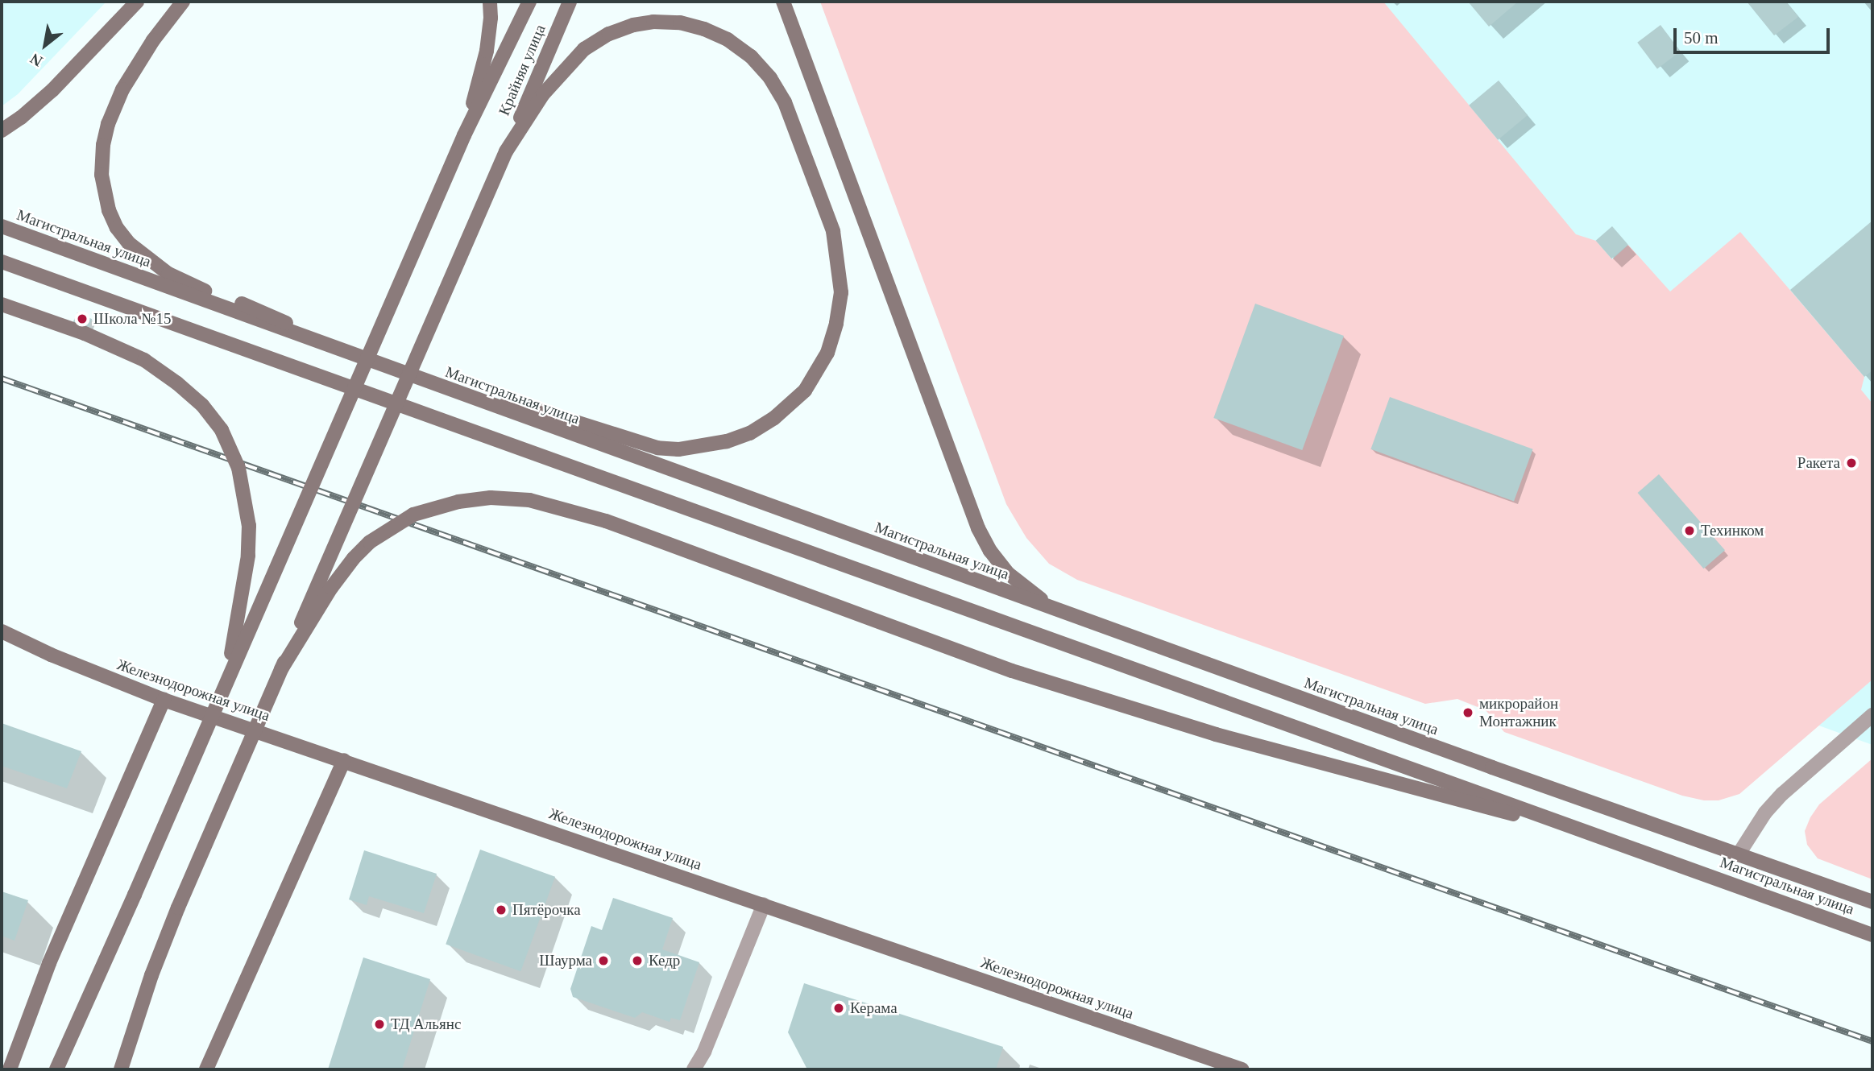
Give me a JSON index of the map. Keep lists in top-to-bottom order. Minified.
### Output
{"streets":{"main road":["Крайняя улица","Магистральная улица","Железнодорожная улица"]},"places":["Школа №15","Ракета","Техинком","микрорайон Монтажник","Пятёрочка","Шаурма","Кедр","Керама","ТД Альянс"],"scale_bar":"50 m","north":"bottom left"}
